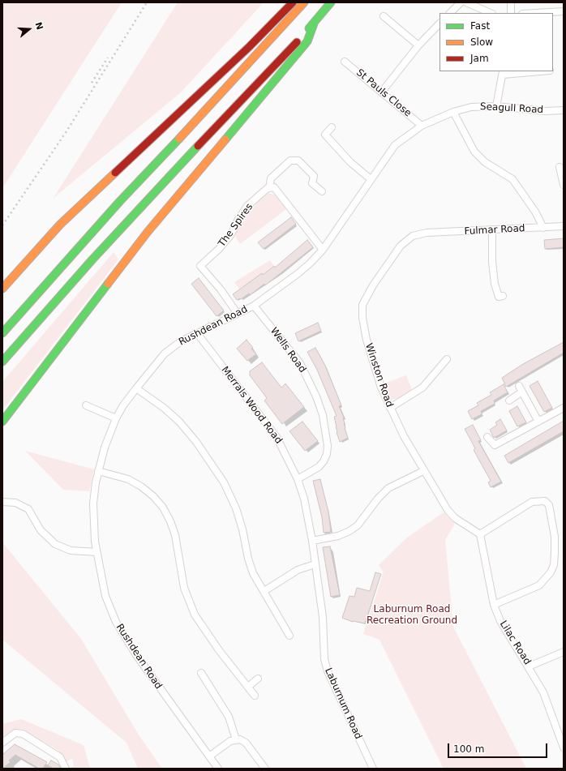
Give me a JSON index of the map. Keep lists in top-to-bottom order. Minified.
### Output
{"streets":{"street":["St Pauls Close","Seagull Road","The Spires","Fulmar Road","Rushdean Road","Wells Road","Winston Road","Merrals Wood Road","Lilac Road","Laburnum Road"]},"crossings":[["St Pauls Close","Seagull Road"],["Seagull Road","Rushdean Road"],["The Spires","Rushdean Road"],["Fulmar Road","Winston Road"],["Rushdean Road","Wells Road"],["Rushdean Road","Merrals Wood Road"],["Wells Road","Merrals Wood Road"],["Winston Road","Lilac Road"],["Merrals Wood Road","Laburnum Road"]],"parks":["Laburnum Road Recreation Ground"],"legend":["Fast","Slow","Jam"],"scale_bar":"100 m","north":"right"}
